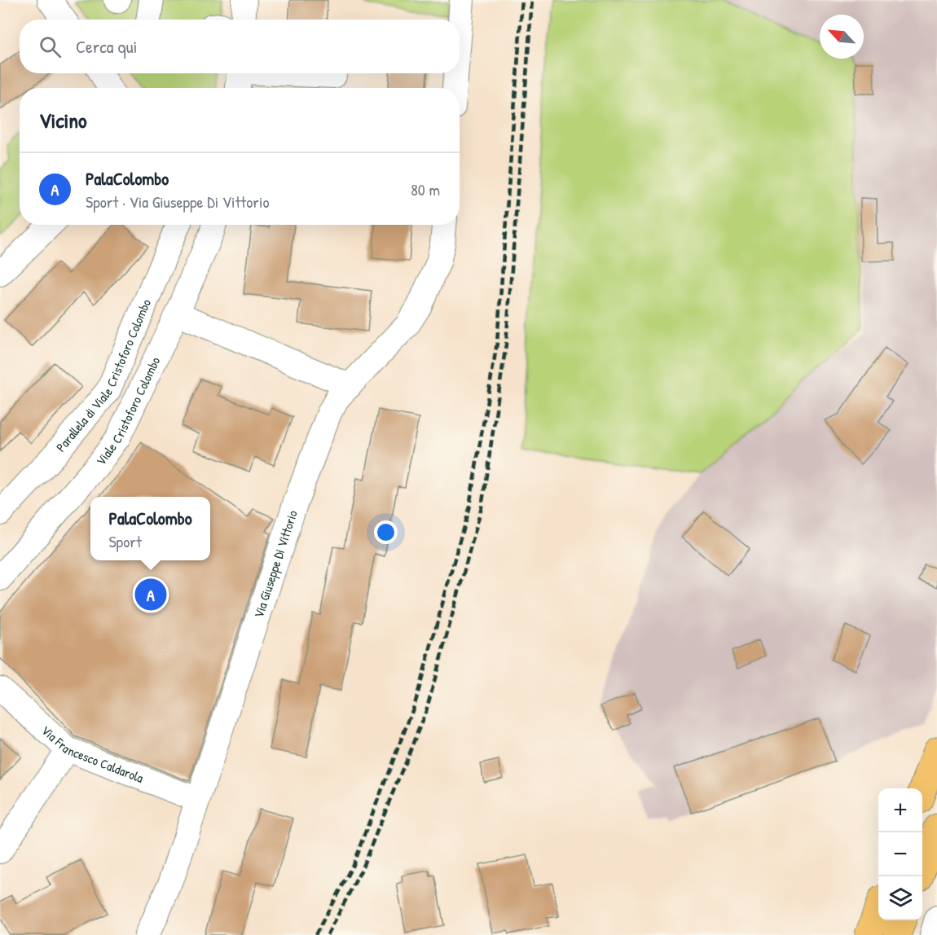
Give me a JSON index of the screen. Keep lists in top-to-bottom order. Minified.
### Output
{"streets":{"street":["Parallela di Viale Cristoforo Colombo","Viale Cristoforo Colombo","Via Giuseppe Di Vittorio","Via Francesco Caldarola"]},"crossings":[["Via Giuseppe Di Vittorio","Via Francesco Caldarola"]],"north":"top left","page":{"search":"Cerca qui","heading":"Vicino","list":[{"mark":"A","name":"PalaColombo","note":"Sport · Via Giuseppe Di Vittorio","value":"80 m"}],"popup":["PalaColombo","Sport"],"pins":"A","map_buttons":["+","−"]}}
